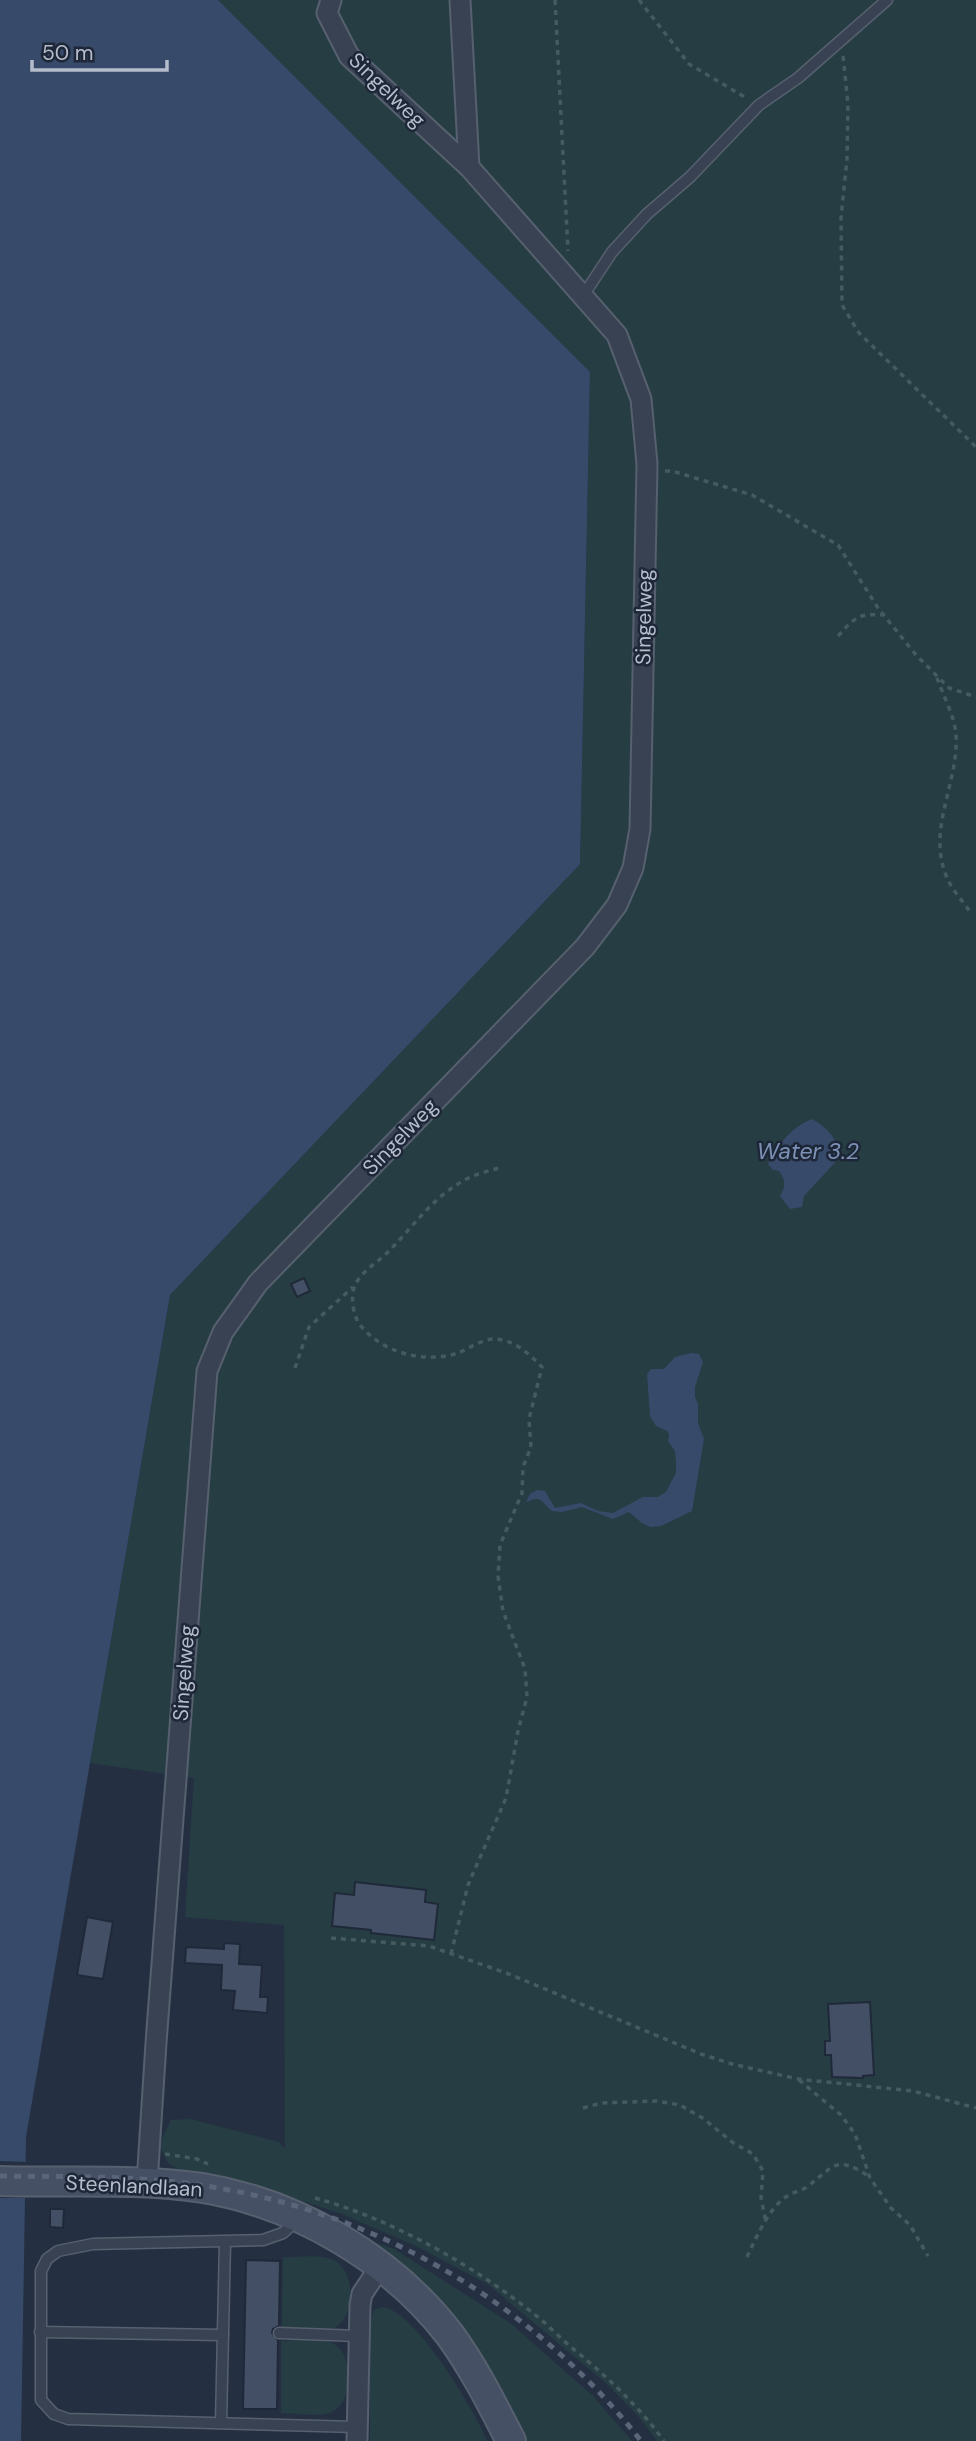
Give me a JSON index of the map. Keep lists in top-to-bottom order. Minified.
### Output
{"streets":{"main road":["Steenlandlaan"],"street":["Singelweg"]},"crossings":[["Singelweg","Steenlandlaan"]],"water":["Water 3.2"],"scale_bar":"50 m"}
